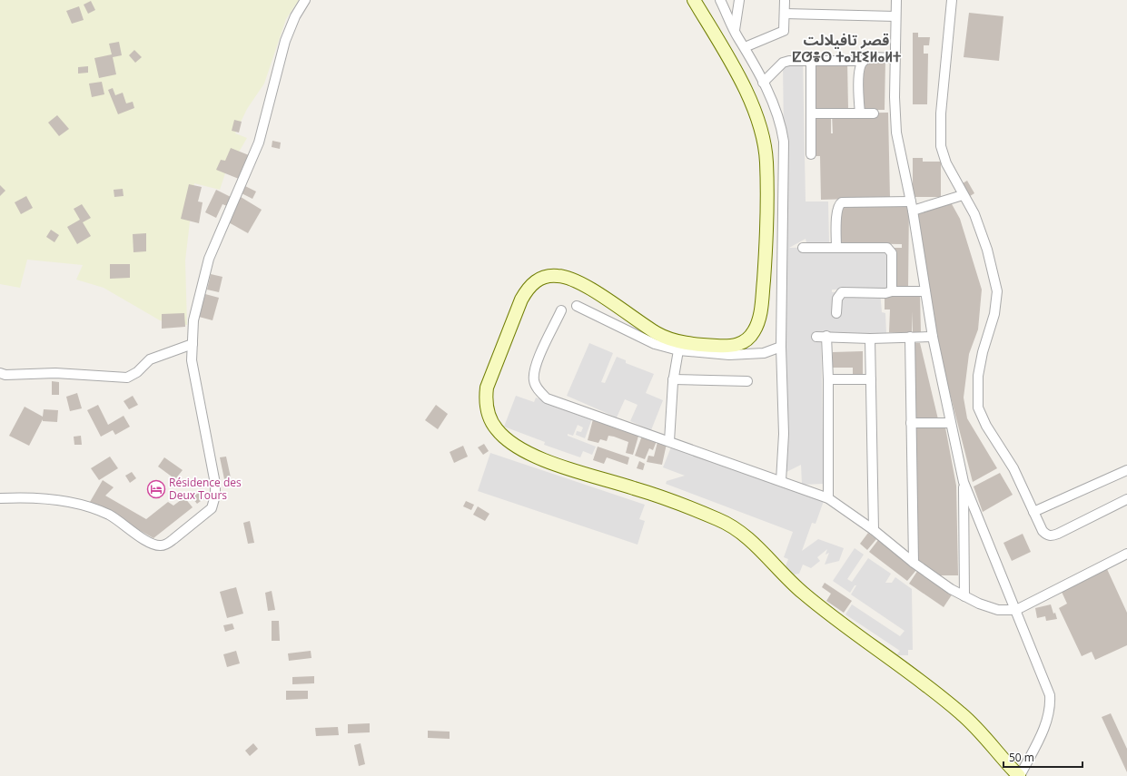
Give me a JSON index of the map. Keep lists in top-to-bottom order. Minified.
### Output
{"districts":["قصر تافيلالت ⵇⵚⴻⵔ ⵜⴰⴼⵉⵍⴰⵍⵜ"],"places":{"hotel":["Résidence des Deux Tours"]},"scale_bar":"50 m"}
